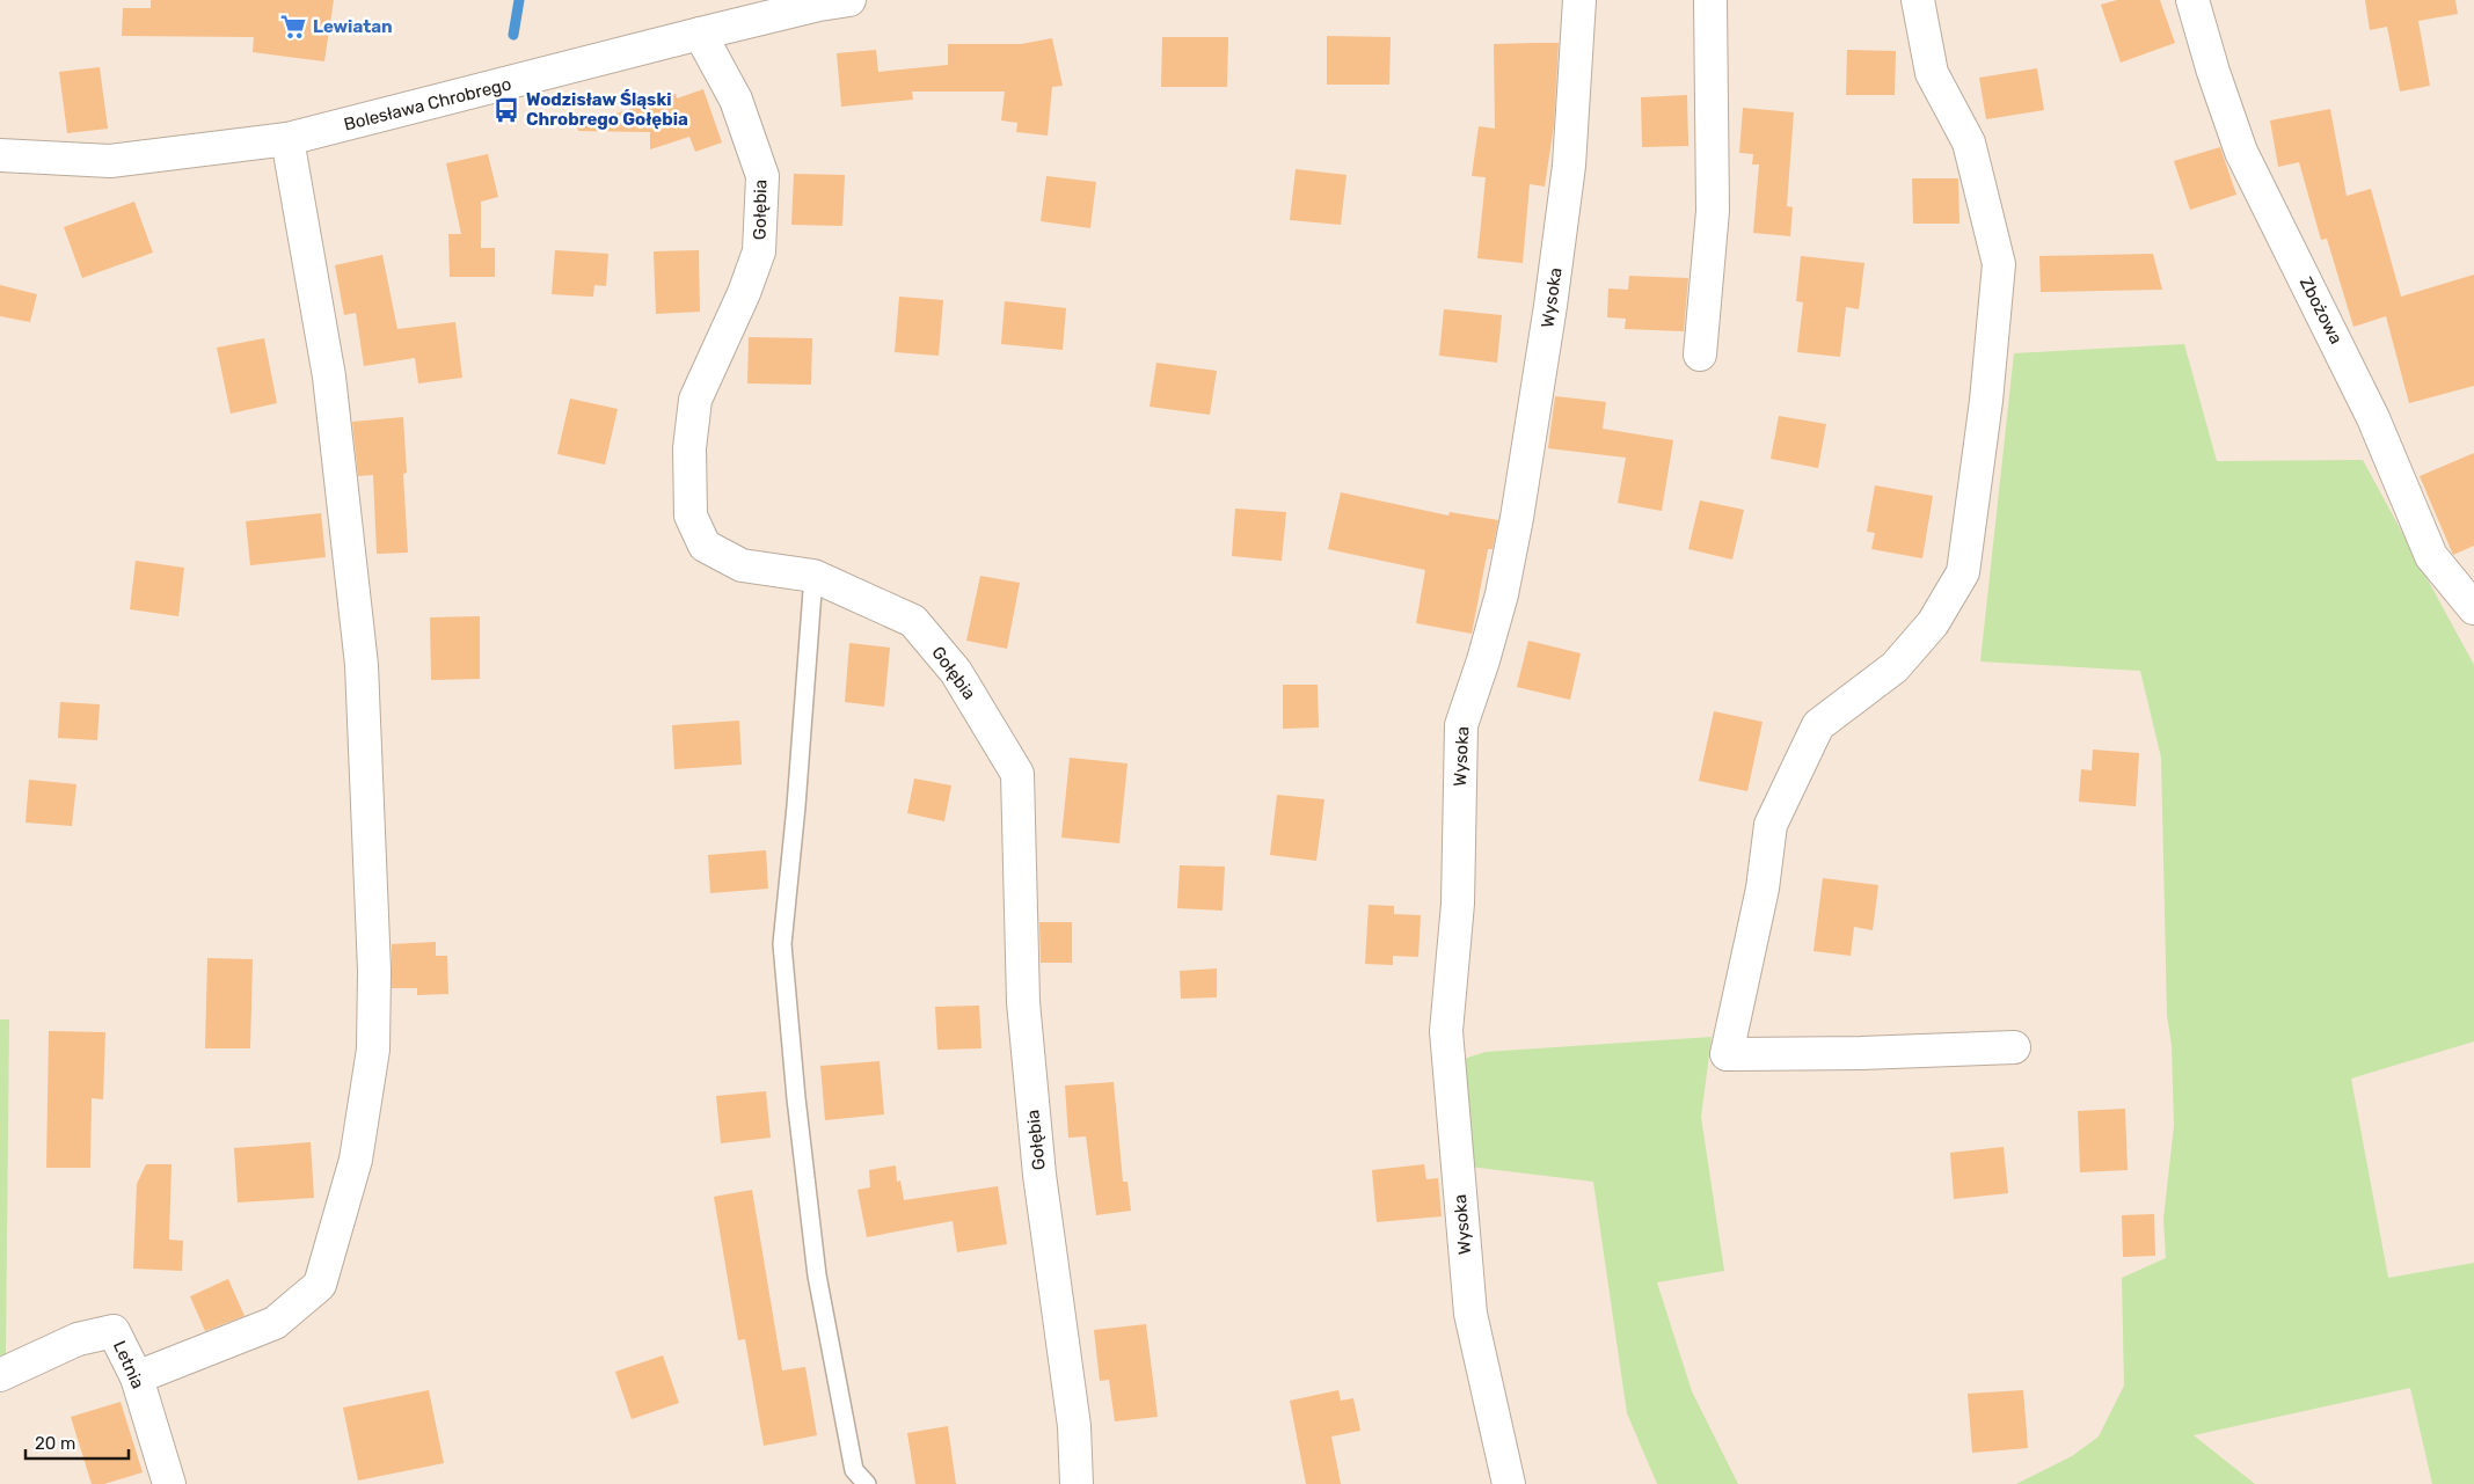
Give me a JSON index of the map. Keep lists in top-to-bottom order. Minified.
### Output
{"streets":{"street":["Bolesława Chrobrego","Gołębia","Wysoka","Zbożowa","Letnia"]},"crossings":[["Bolesława Chrobrego","Gołębia"]],"places":{"supermarket":["Lewiatan"],"bus stop":["Wodzisław Śląski Chrobrego Gołębia"]},"scale_bar":"20 m"}
